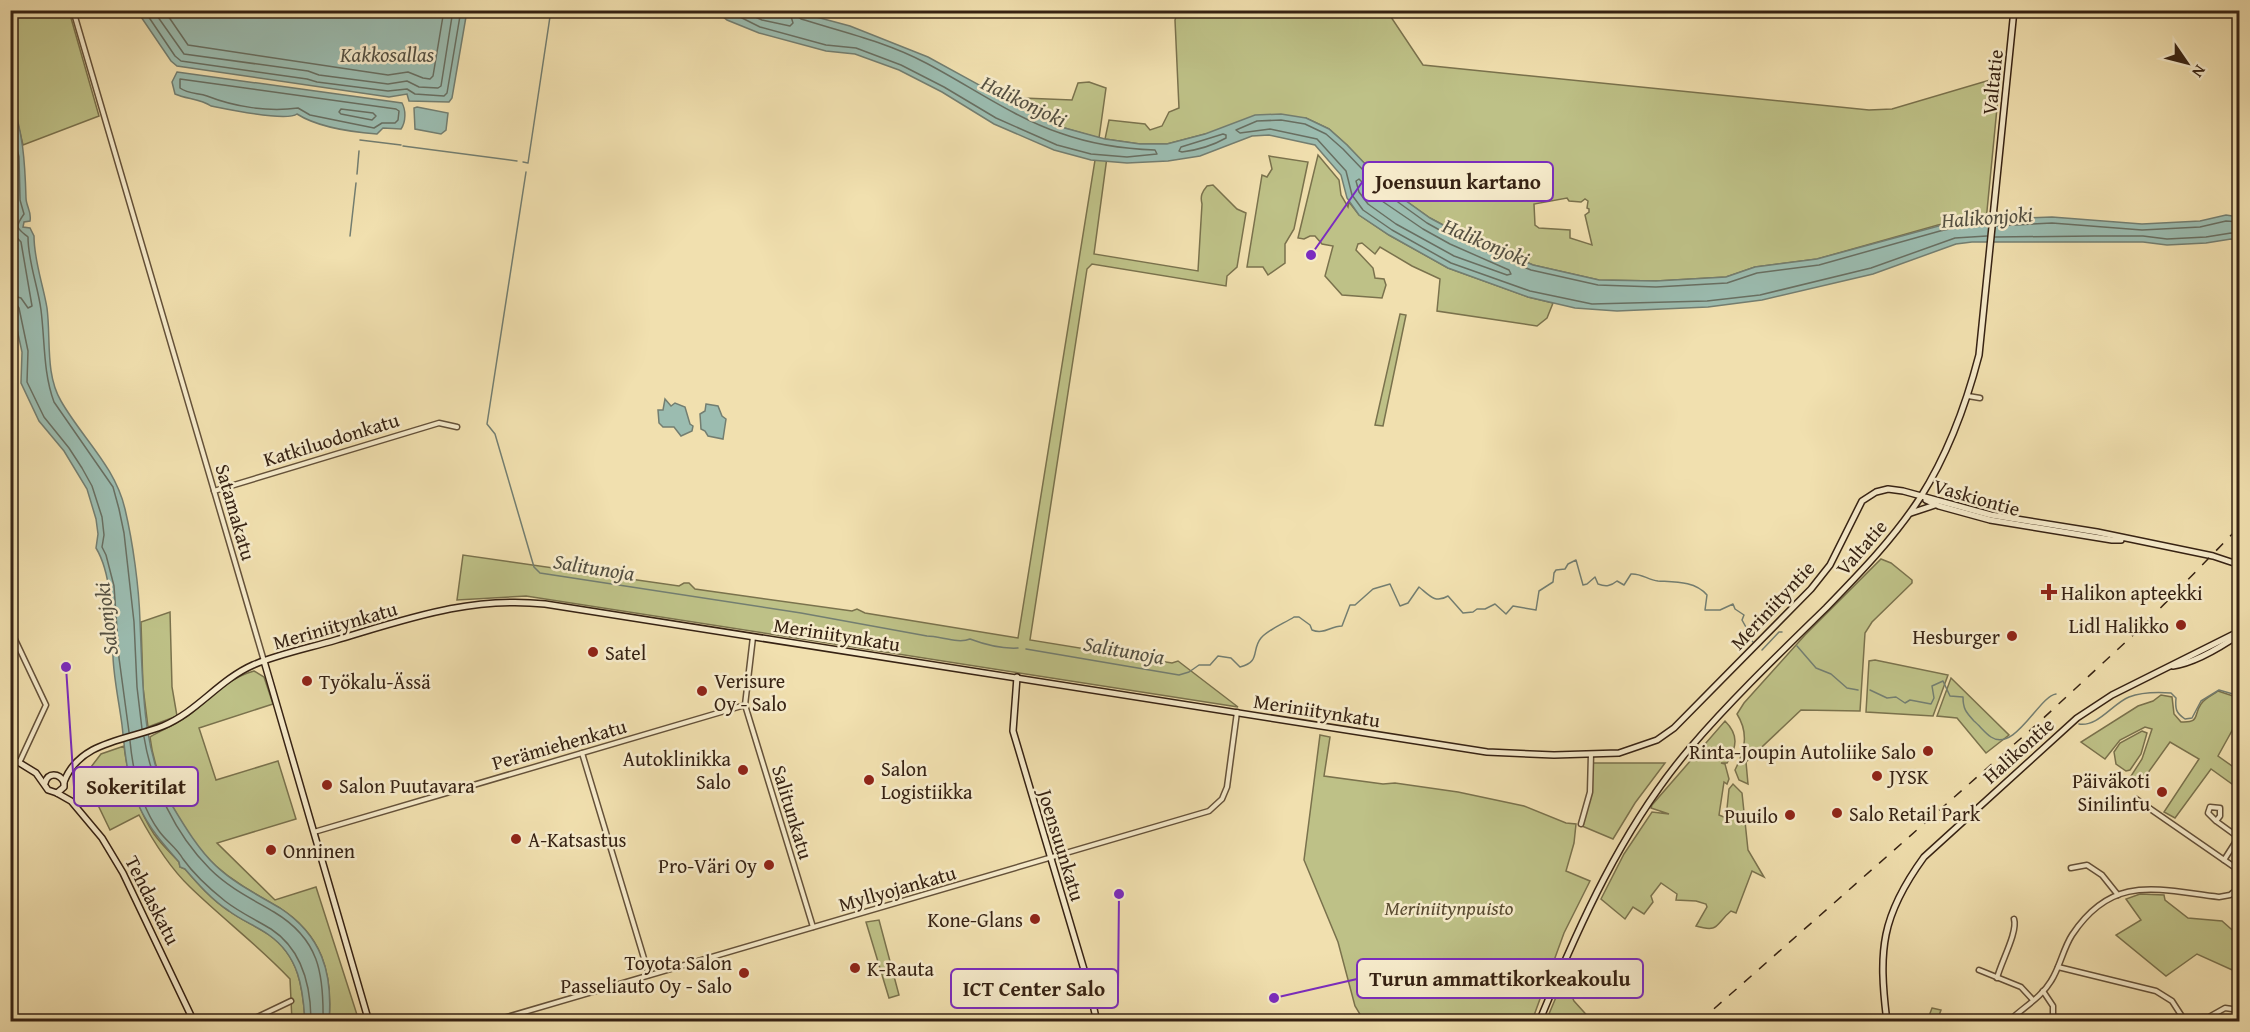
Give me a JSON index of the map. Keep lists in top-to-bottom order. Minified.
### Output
{"streets":{"main road":["Valtatie","Vaskiontie","Satamakatu","Meriniityntie","Meriniitynkatu","Halikontie","Joensuunkatu","Tehdaskatu"],"street":["Katkiluodonkatu","Perämiehenkatu","Salitunkatu","Myllyojankatu"]},"crossings":[["Valtatie","Vaskiontie"],["Valtatie","Meriniityntie"],["Katkiluodonkatu","Satamakatu"],["Vaskiontie","Meriniityntie"],["Satamakatu","Meriniitynkatu"],["Satamakatu","Perämiehenkatu"],["Meriniityntie","Meriniitynkatu"],["Meriniitynkatu","Joensuunkatu"],["Meriniitynkatu","Myllyojankatu"],["Meriniitynkatu","Tehdaskatu"],["Perämiehenkatu","Salitunkatu"],["Salitunkatu","Myllyojankatu"],["Joensuunkatu","Myllyojankatu"]],"water":["Kakkosallas","Halikonjoki","Salitunoja","Salonjoki"],"parks":["Meriniitynpuisto"],"places":{"other":["Joensuun kartano","Lidl Halikko","Hesburger","Satel","Sokeritilat","Työkalu-Ässä","Verisure Oy - Salo","Rinta-Joupin Autoliike Salo","Autoklinikka Salo","JYSK","Salon Logistiikka","Salon Puutavara","Päiväkoti Sinilintu","Salo Retail Park","Puuilo","A-Katsastus","Onninen","Pro-Väri Oy","ICT Center Salo","Kone-Glans","K-Rauta","Toyota Salon Passeliauto Oy - Salo","Turun ammattikorkeakoulu"],"health":["Halikon apteekki"]},"north":"bottom right"}
